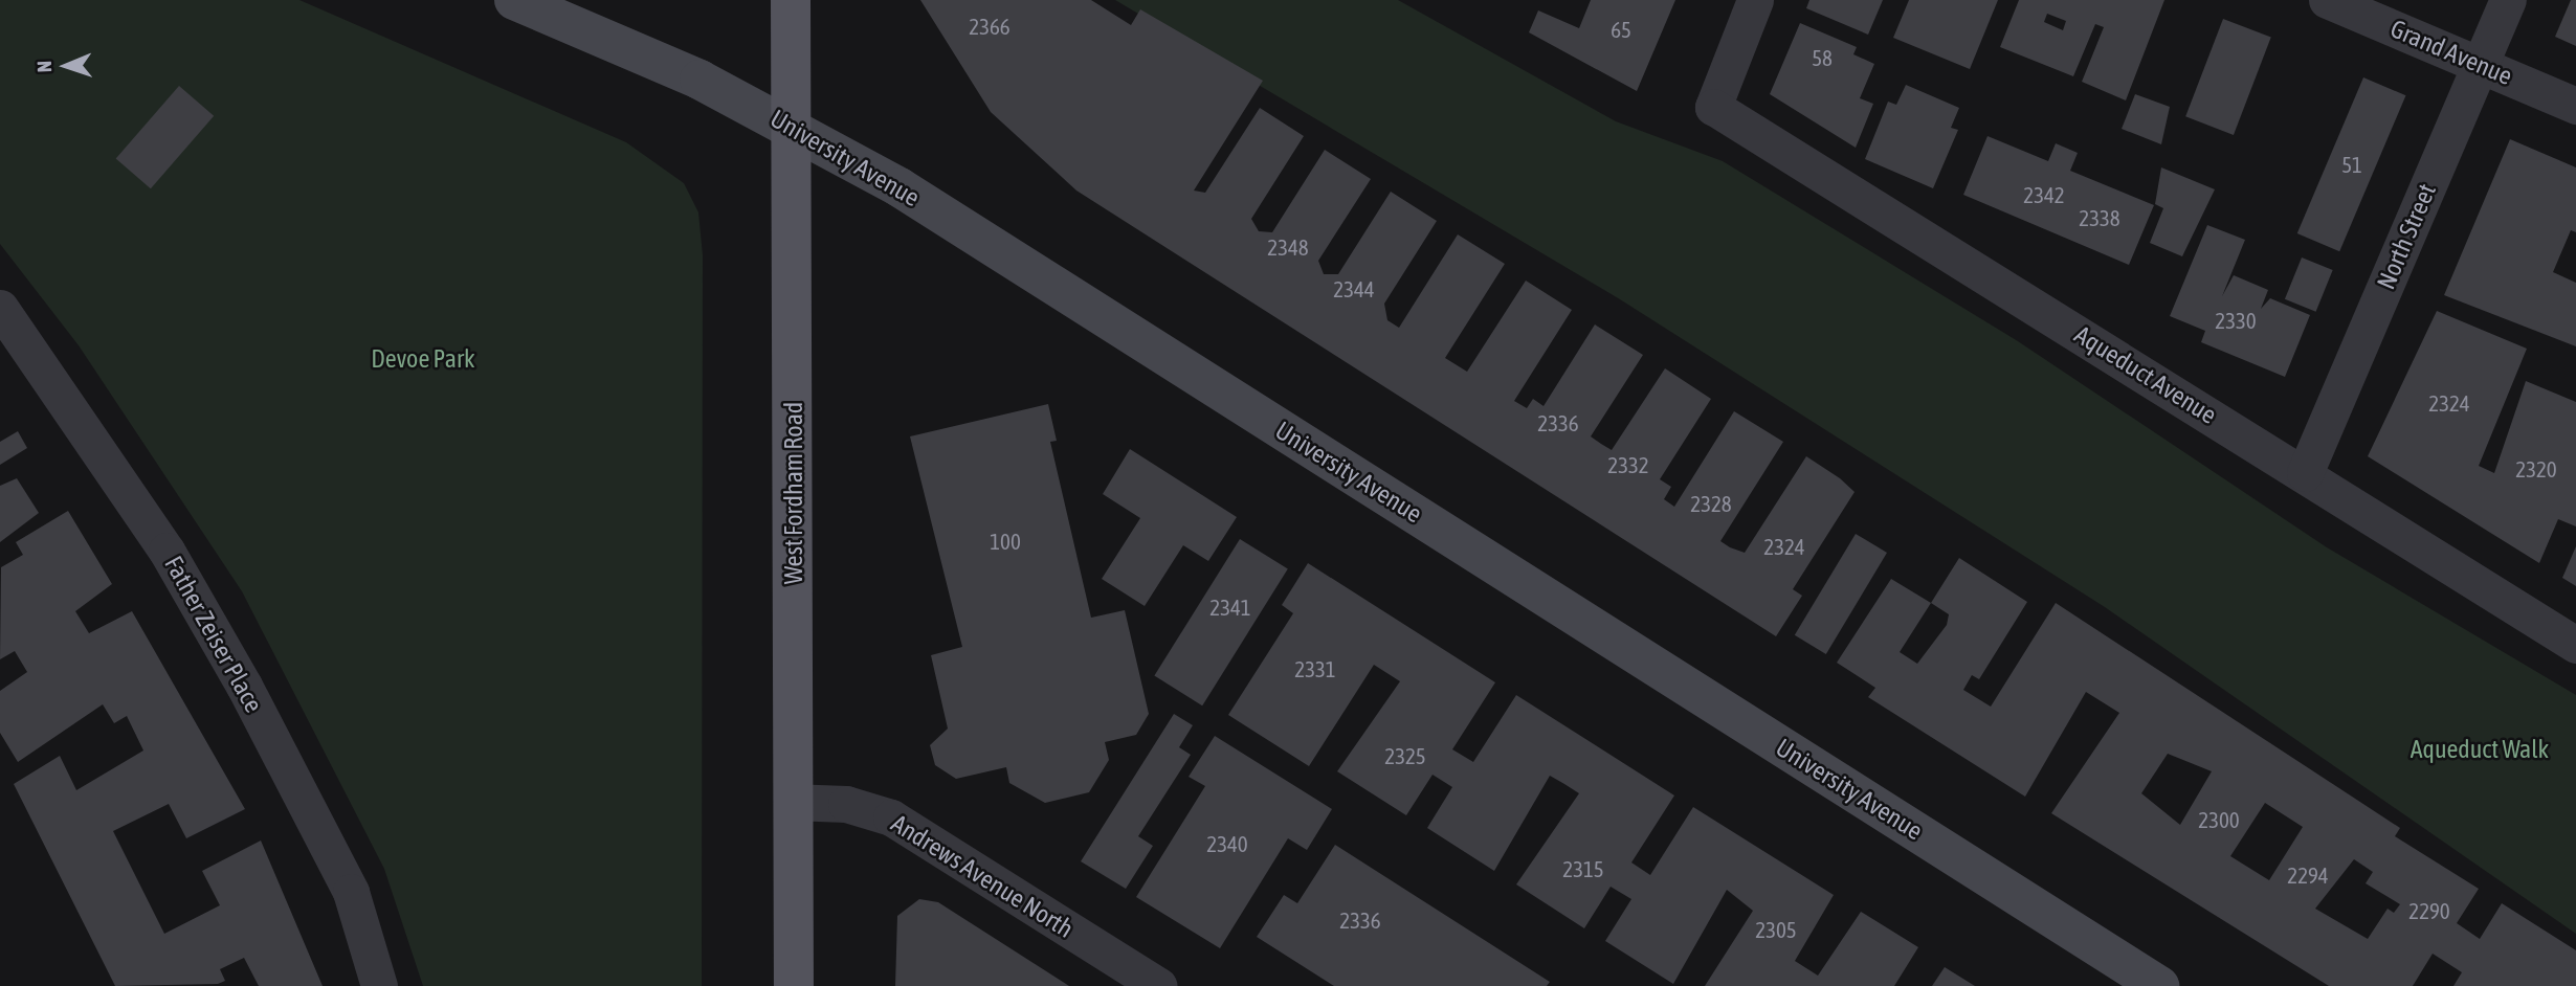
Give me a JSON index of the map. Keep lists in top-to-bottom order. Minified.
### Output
{"streets":{"main road":["West Fordham Road"],"street":["Grand Avenue","University Avenue","North Street","Aqueduct Avenue","Father Zeiser Place","Andrews Avenue North"]},"crossings":[["Grand Avenue","North Street"],["University Avenue","West Fordham Road"],["North Street","Aqueduct Avenue"],["West Fordham Road","Andrews Avenue North"]],"parks":["Devoe Park","Aqueduct Walk"],"house_numbers":["2366","65","58","51","2342","2338","2348","2344","2330","2324","2336","2332","2320","2328","100","2324","2341","2331","2325","2300","2340","2315","2294","2290","2336","2305"],"north":"left"}
